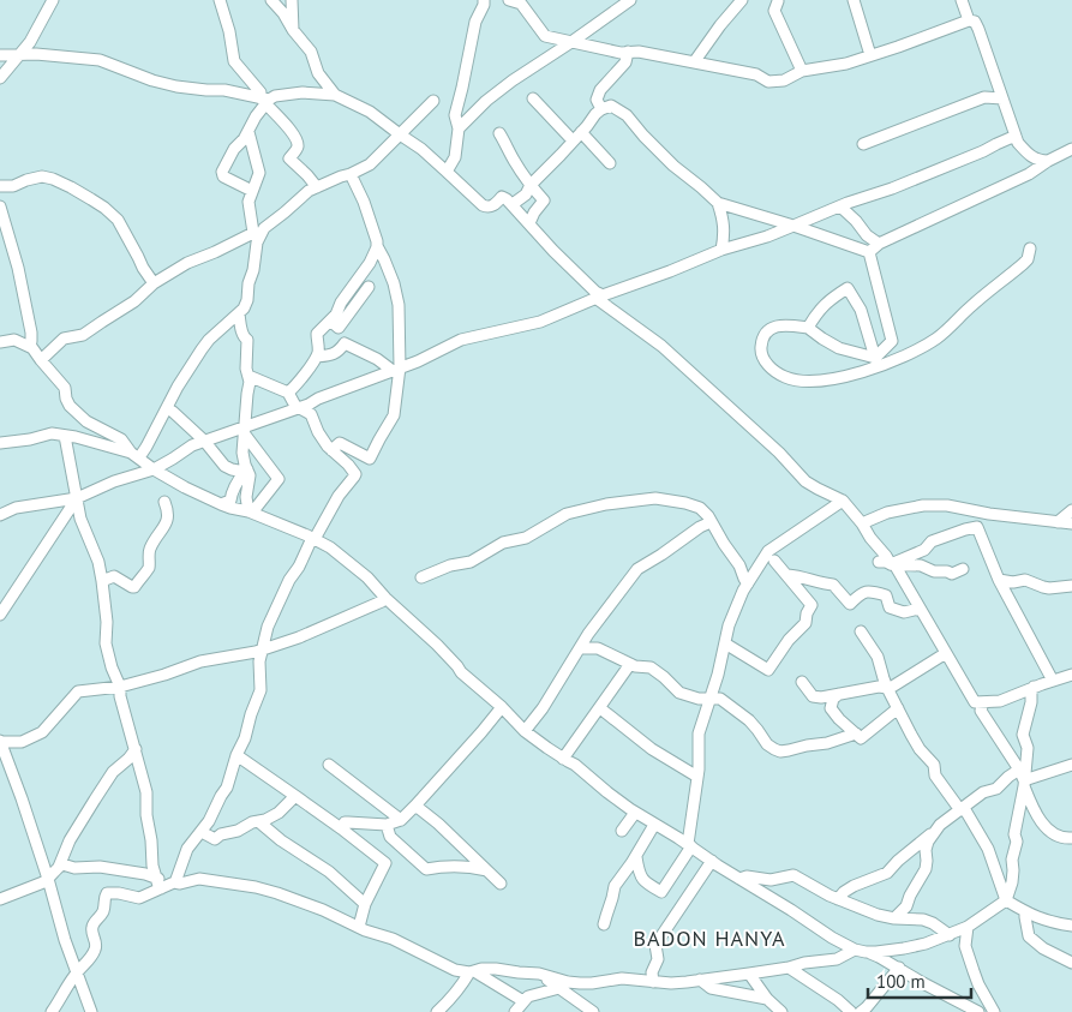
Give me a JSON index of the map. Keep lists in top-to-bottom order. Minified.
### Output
{"districts":["BADON HANYA"],"scale_bar":"100 m"}
